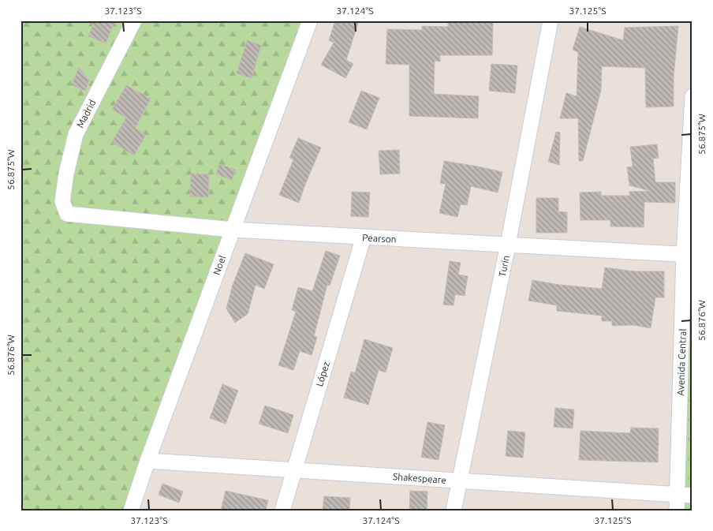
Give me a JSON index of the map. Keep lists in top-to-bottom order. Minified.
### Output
{"streets":{"street":["Madrid","Pearson","Noel","Turin","Avenida Central","López","Shakespeare"]},"crossings":[["Madrid","Pearson"],["Pearson","Noel"],["Pearson","Turin"],["Pearson","Avenida Central"],["Pearson","López"],["Noel","Shakespeare"],["Turin","Shakespeare"],["Avenida Central","Shakespeare"],["López","Shakespeare"]],"coordinates":["37.123°S","37.124°S","37.125°S","56.875°W","56.876°W"]}
